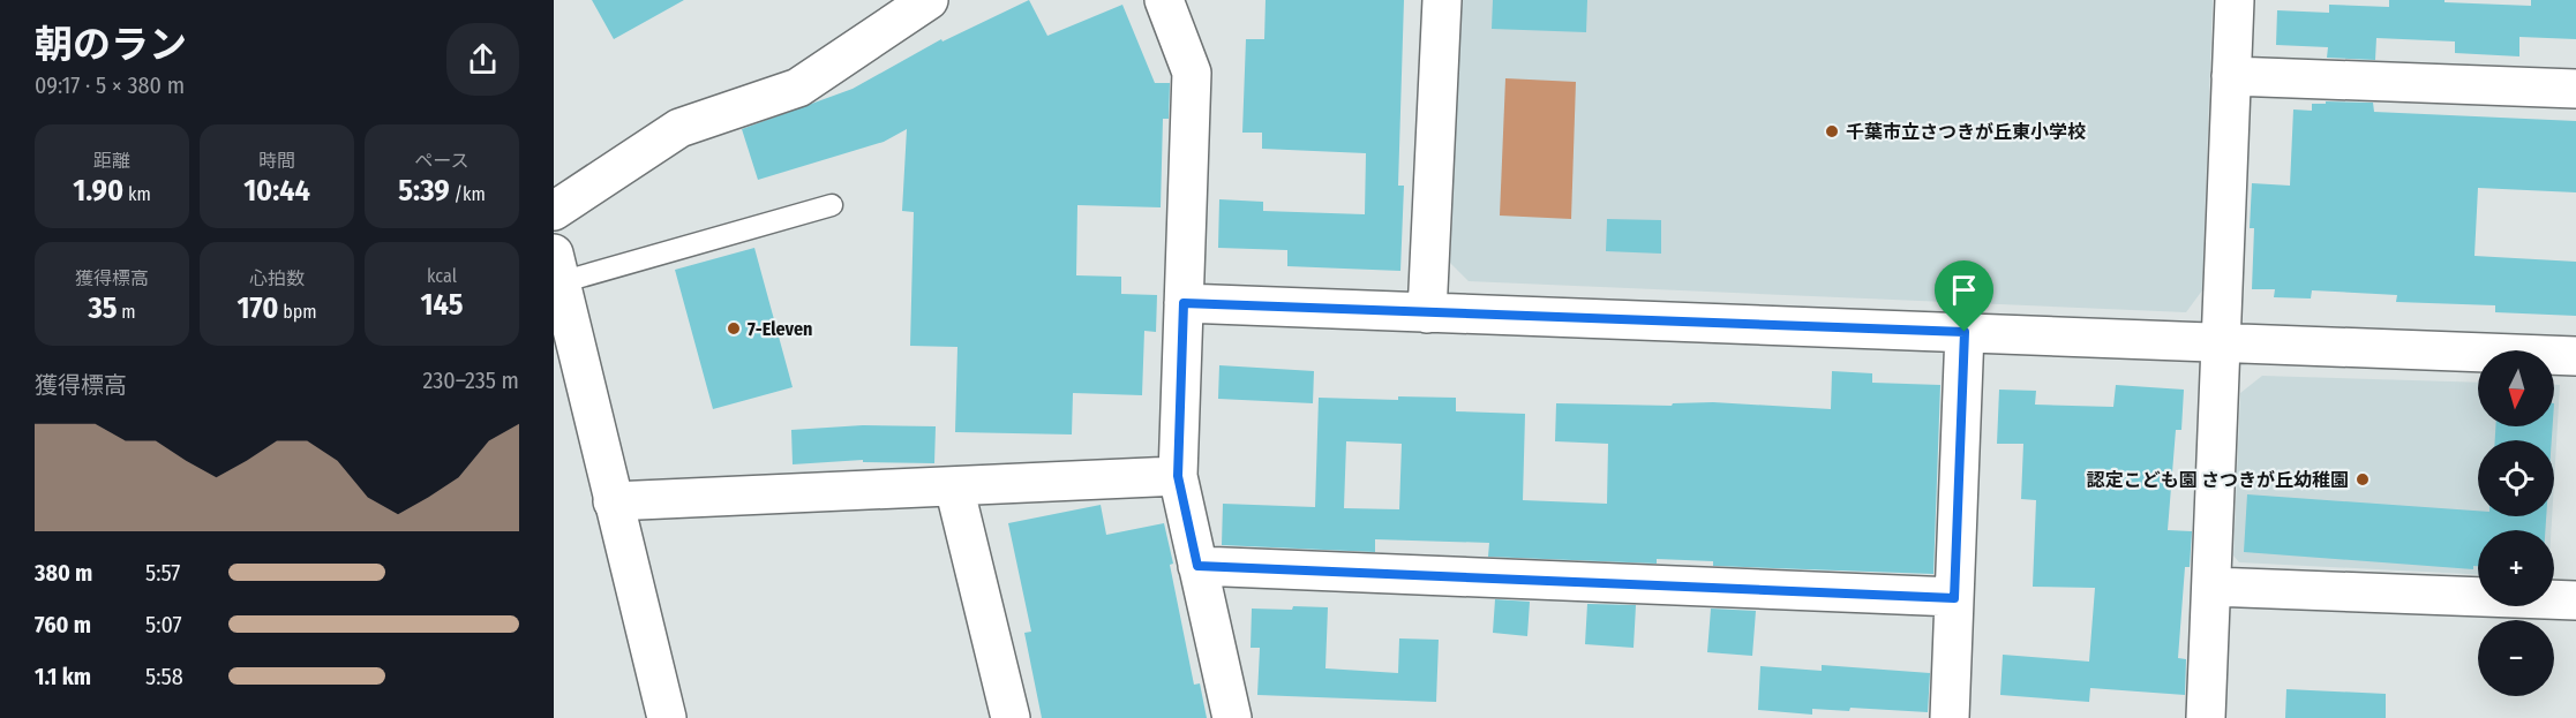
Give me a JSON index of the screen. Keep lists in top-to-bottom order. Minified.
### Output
{"places":["千葉市立さつきが丘東小学校","7-Eleven","認定こども園 さつきが丘幼稚園"],"north":"bottom","page":{"heading":["朝のラン","09:17 · 5 × 380 m"],"stats":[["距離","1.90 km"],["時間","10:44"],["ペース","5:39 /km"],["獲得標高","35 m"],["心拍数","170 bpm"],["kcal","145"]],"map_buttons":["+","−"],"chart":["獲得標高","230–235 m"],"list":[{"name":"380 m","note":"5:57"},{"name":"760 m","note":"5:07"},{"name":"1.1 km","note":"5:58"}]}}
